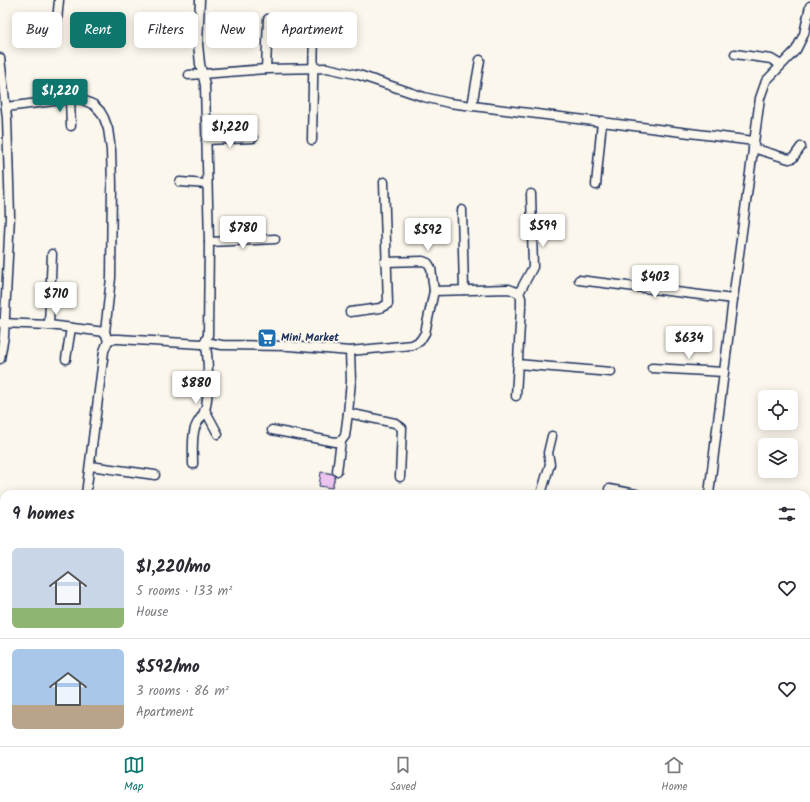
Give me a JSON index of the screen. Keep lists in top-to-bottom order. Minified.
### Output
{"places":{"supermarket":["Mini Market"]},"page":{"chip":["Buy","Rent","Filters","New","Apartment"],"price":["$1,220","$1,220","$599","$780","$592","$403","$710","$634","$880"],"heading":"9 homes","list":[{"name":"$1,220/mo","note":"5 rooms · 133 m² · House"},{"name":"$592/mo","note":"3 rooms · 86 m² · Apartment"}],"tabs":["Map","Saved","Home"]}}
